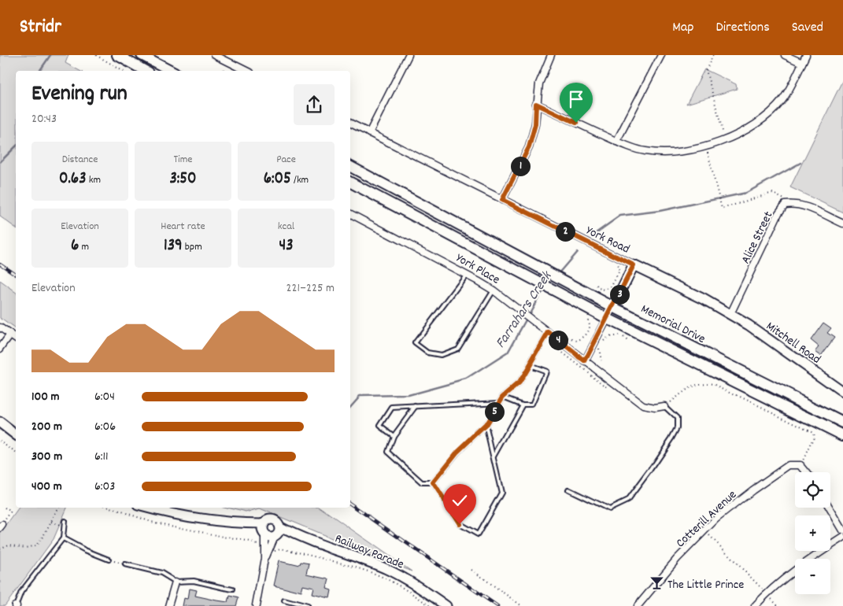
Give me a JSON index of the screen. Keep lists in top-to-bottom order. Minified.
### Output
{"streets":{"main road":["York Road","Memorial Drive","Mitchell Road","Railway Parade"],"street":["Alice Street","York Place","Cotterill Avenue"]},"crossings":[["Alice Street","York Road"],["Alice Street","Mitchell Road"],["York Road","Mitchell Road"]],"water":["Farrahars Creek"],"places":{"bar":["The Little Prince"]},"page":{"header":"Stridr","nav":["Map","Directions","Saved"],"heading":["Evening run","20:43"],"stats":[["Distance","0.63 km"],["Time","3:50"],["Pace","6:05 /km"],["Elevation","6 m"],["Heart rate","139 bpm"],["kcal","43"]],"pins":["1","2","3","4","5"],"chart":["Elevation","221–225 m"],"list":[{"name":"100 m","note":"6:04"},{"name":"200 m","note":"6:06"},{"name":"300 m","note":"6:11"},{"name":"400 m","note":"6:03"}],"map_buttons":["+","−"]}}
